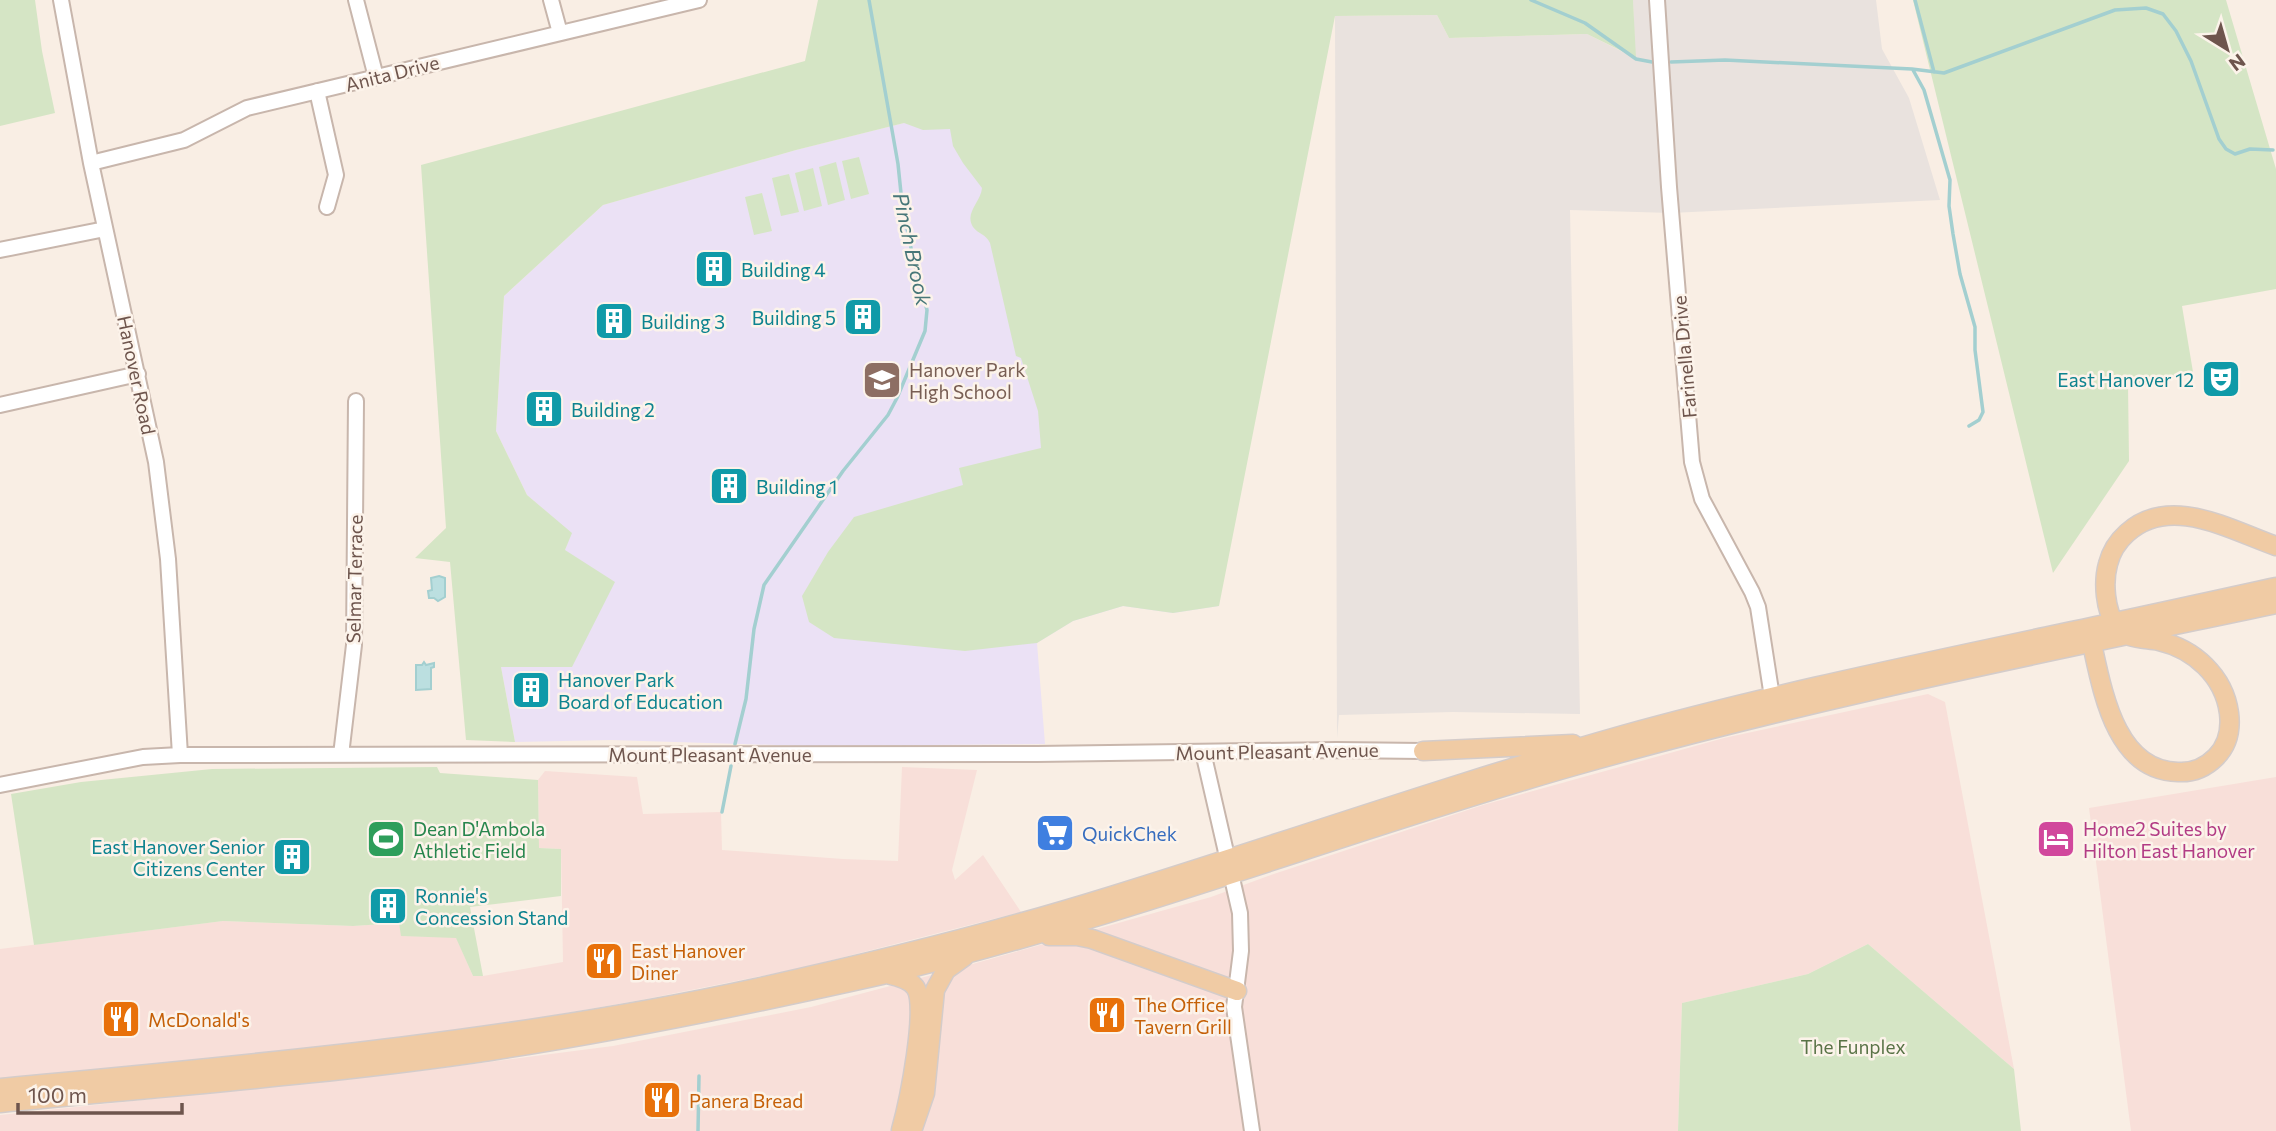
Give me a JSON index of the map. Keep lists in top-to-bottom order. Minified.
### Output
{"streets":{"street":["Anita Drive","Farinella Drive","Hanover Road","Selmar Terrace","Mount Pleasant Avenue"]},"crossings":[["Anita Drive","Hanover Road"],["Hanover Road","Mount Pleasant Avenue"],["Selmar Terrace","Mount Pleasant Avenue"]],"water":["Pinch Brook"],"parks":["The Funplex"],"places":{"building":["Building 4","Building 5","Building 3","Building 2","Building 1","Hanover Park Board of Education","East Hanover Senior Citizens Center","Ronnie's Concession Stand"],"theatre":["East Hanover 12"],"school or university":["Hanover Park High School"],"supermarket":["QuickChek"],"sports":["Dean D'Ambola Athletic Field"],"hotel":["Home2 Suites by Hilton East Hanover"],"restaurant":["East Hanover Diner","The Office Tavern Grill","McDonald's","Panera Bread"]},"scale_bar":"100 m","north":"bottom right"}
